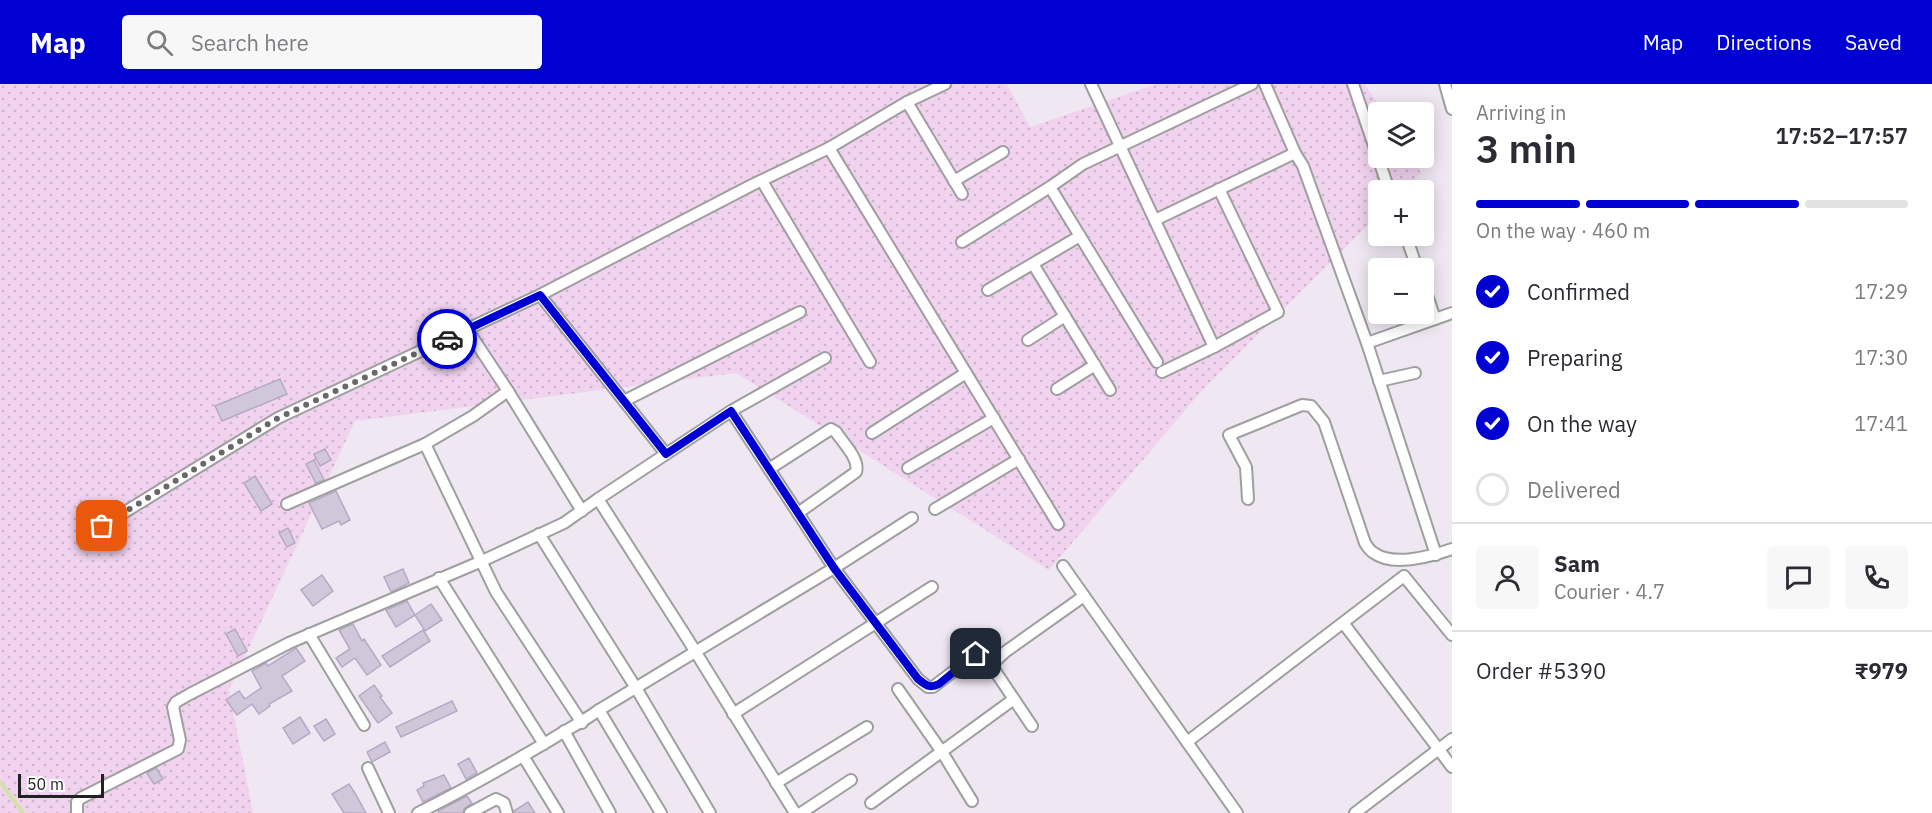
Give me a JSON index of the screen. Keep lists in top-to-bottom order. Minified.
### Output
{"scale_bar":"50 m","page":{"header":"Map","search":"Search here","nav":["Map","Directions","Saved"],"heading":["3 min","Arriving in","17:52–17:57"],"panel":["Sam","Courier · 4.7","Order #5390","₹979"],"map_buttons":["+","−"],"bar":"On the way · 460 m","list":[["Confirmed","17:29"],["Preparing","17:30"],["On the way","17:41"],"Delivered"],"scale":"50 m"}}
